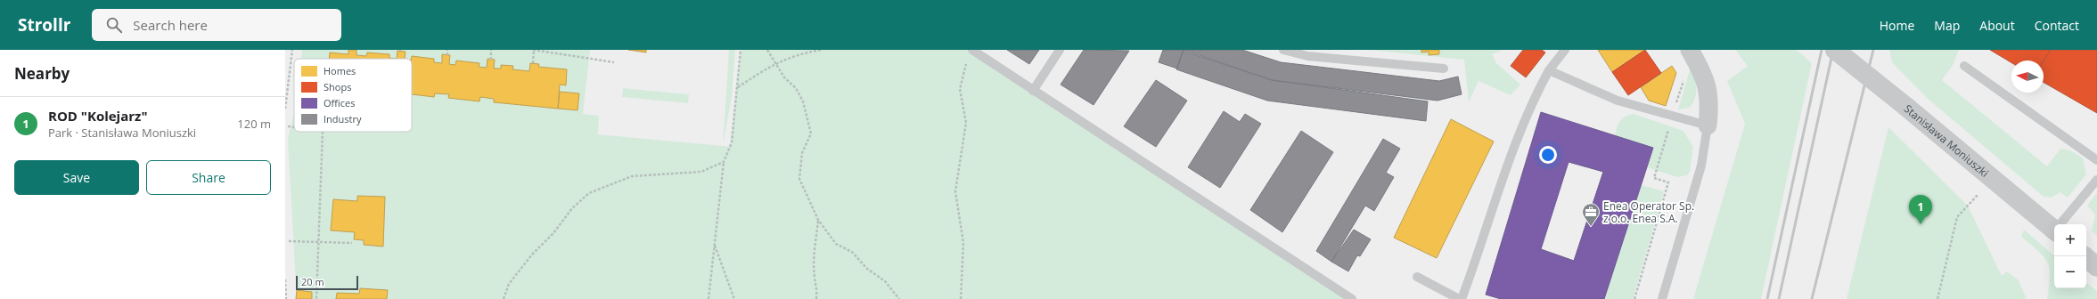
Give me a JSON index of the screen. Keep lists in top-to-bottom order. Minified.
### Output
{"streets":{"street":["Stanisława Moniuszki"]},"places":{"office":["Enea Operator Sp. z o.o. Enea S.A."]},"legend":["Homes","Shops","Offices","Industry"],"scale_bar":"20 m","north":"left","page":{"header":"Strollr","search":"Search here","nav":["Home","Map","About","Contact"],"heading":"Nearby","list":[{"mark":"1","name":"ROD \"Kolejarz\"","note":"Park · Stanisława Moniuszki","value":"120 m"}],"buttons":["Save","Share"],"pins":"1","map_buttons":["+","−"],"scale":"20 m"}}
